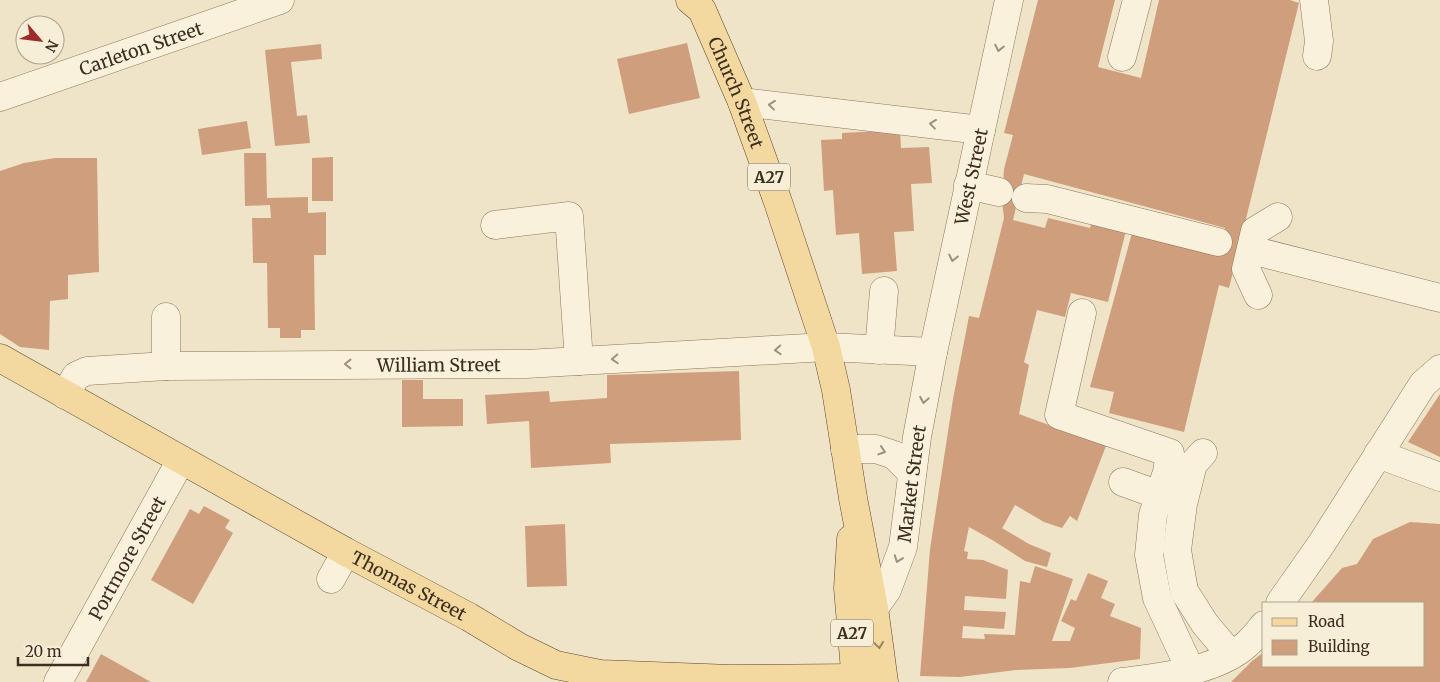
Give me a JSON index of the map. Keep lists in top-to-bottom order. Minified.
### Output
{"streets":{"main road":["Church Street","A27","Thomas Street"],"street":["Carleton Street","West Street","William Street","Market Street","Portmore Street"]},"crossings":[["Church Street","A27"],["Church Street","William Street"],["West Street","William Street"],["West Street","Market Street"],["A27","William Street"],["A27","Market Street"],["A27","Thomas Street"],["William Street","Market Street"],["William Street","Thomas Street"],["Portmore Street","Thomas Street"]],"one_way":["West Street","William Street","Market Street"],"legend":["Road","Building"],"scale_bar":"20 m","north":"bottom right"}
